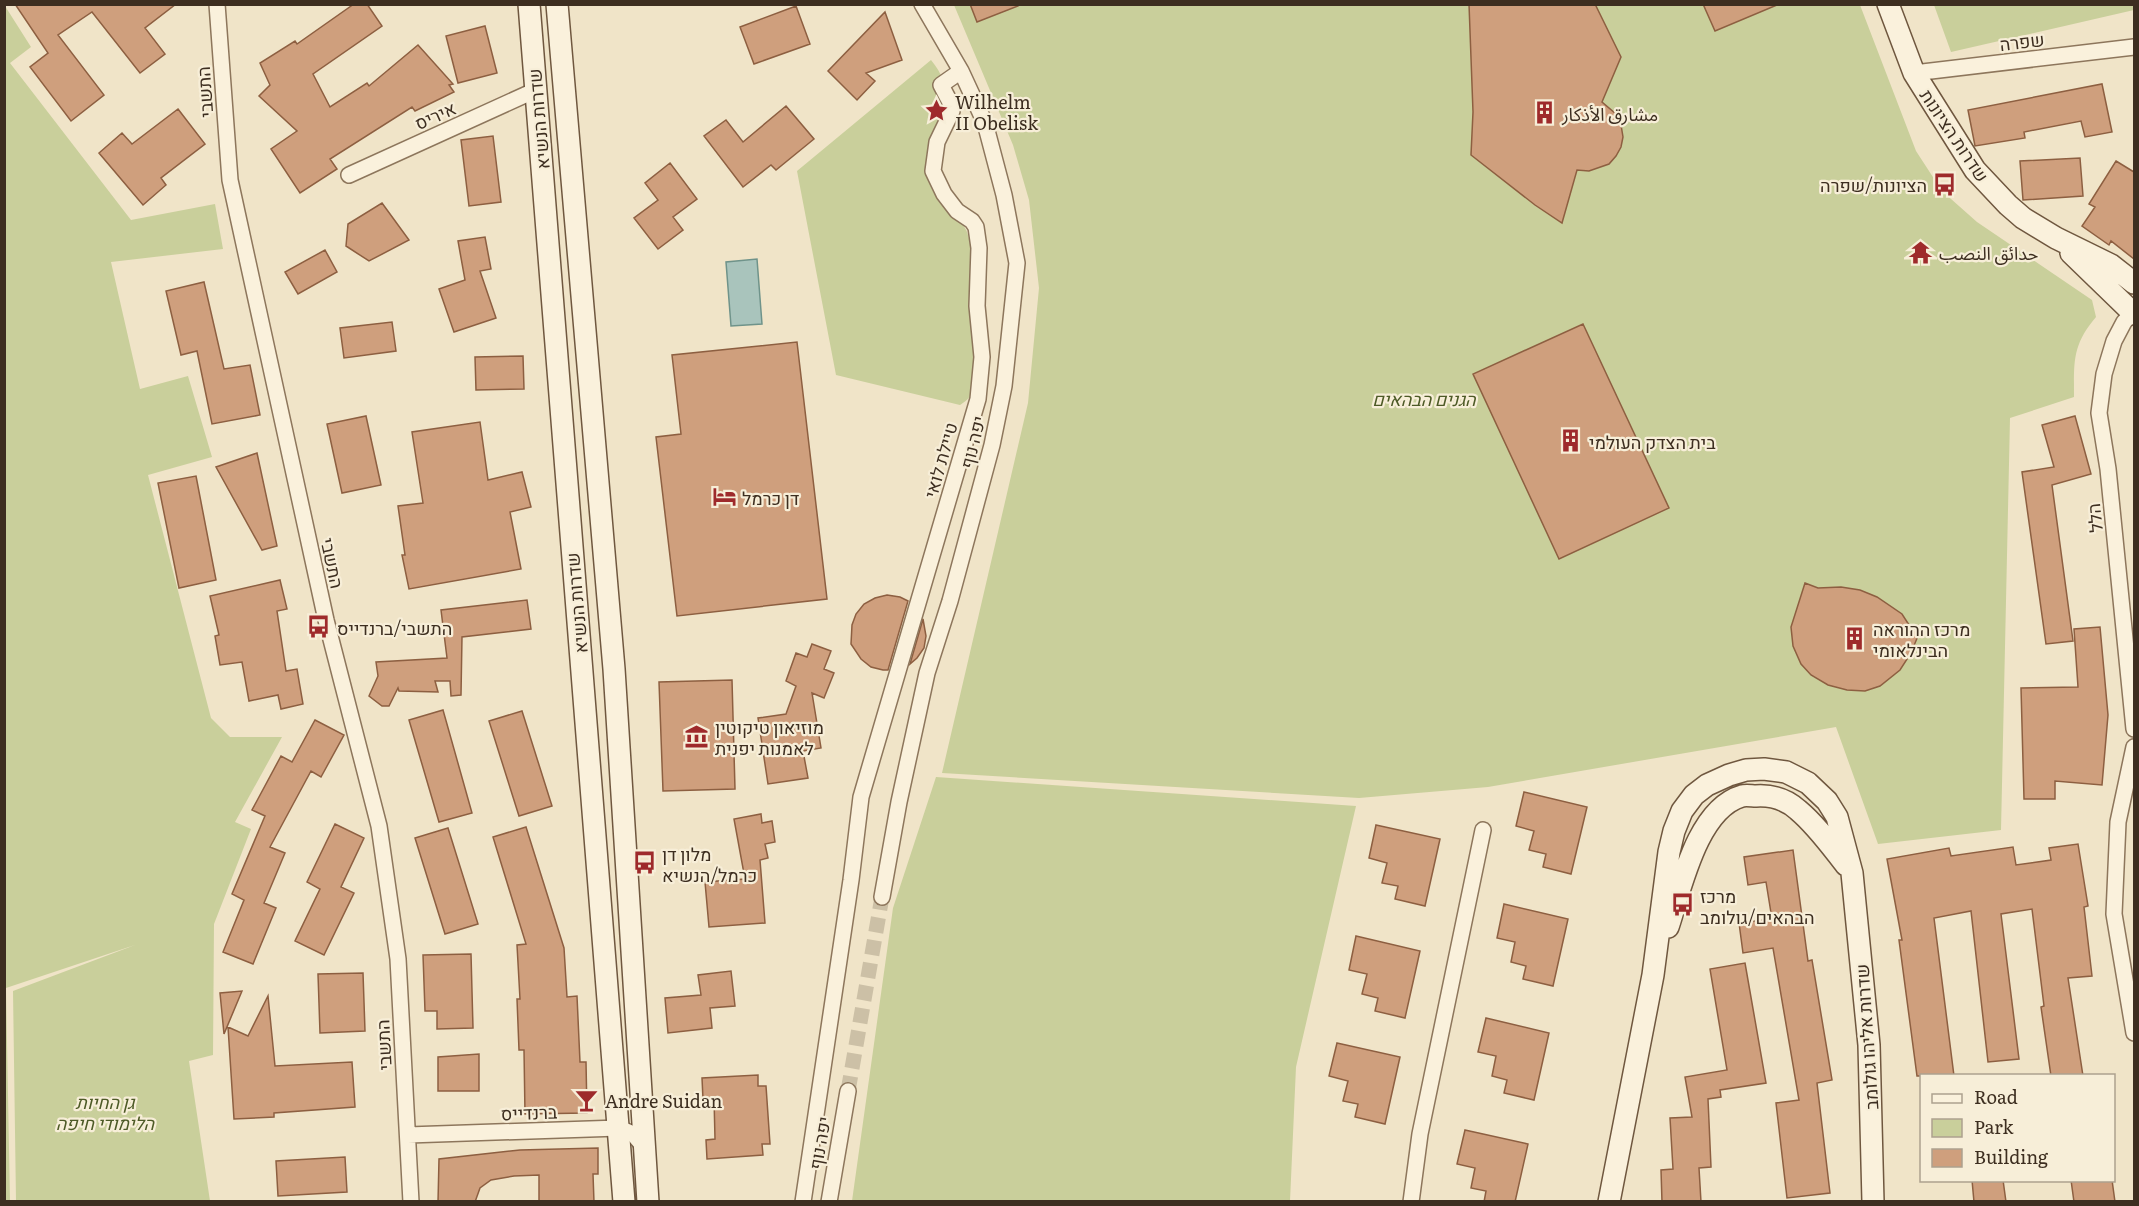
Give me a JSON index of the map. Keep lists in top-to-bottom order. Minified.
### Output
{"streets":{"street":["שפרה","התשבי","איריס","שדרות הנשיא","שדרות הציונות","יפה נוף","טיילת לואי","הלל","שדרות אליהו גולומב","ברנדייס"]},"crossings":[["שפרה","שדרות הציונות"],["התשבי","ברנדייס"],["איריס","שדרות הנשיא"],["שדרות הנשיא","ברנדייס"],["שדרות הציונות","הלל"],["יפה נוף","טיילת לואי"]],"parks":["הגנים הבהאים","גן החיות הלימודי חיפה"],"places":{"place":["Wilhelm II Obelisk"],"building":["مشارق الأذكار","בית הצדק העולמי","מרכז ההוראה הבינלאומי"],"bus stop":["הציונות/שפרה","התשבי/ברנדייס","מלון דן כרמל/הנשיא","מרכז הבהאים/גולומב"],"temple":["حدائق النصب"],"hotel":["דן כרמל"],"museum":["מוזיאון טיקוטין לאמנות יפנית"],"bar":["Andre Suidan"]},"legend":["Road","Park","Building"]}
